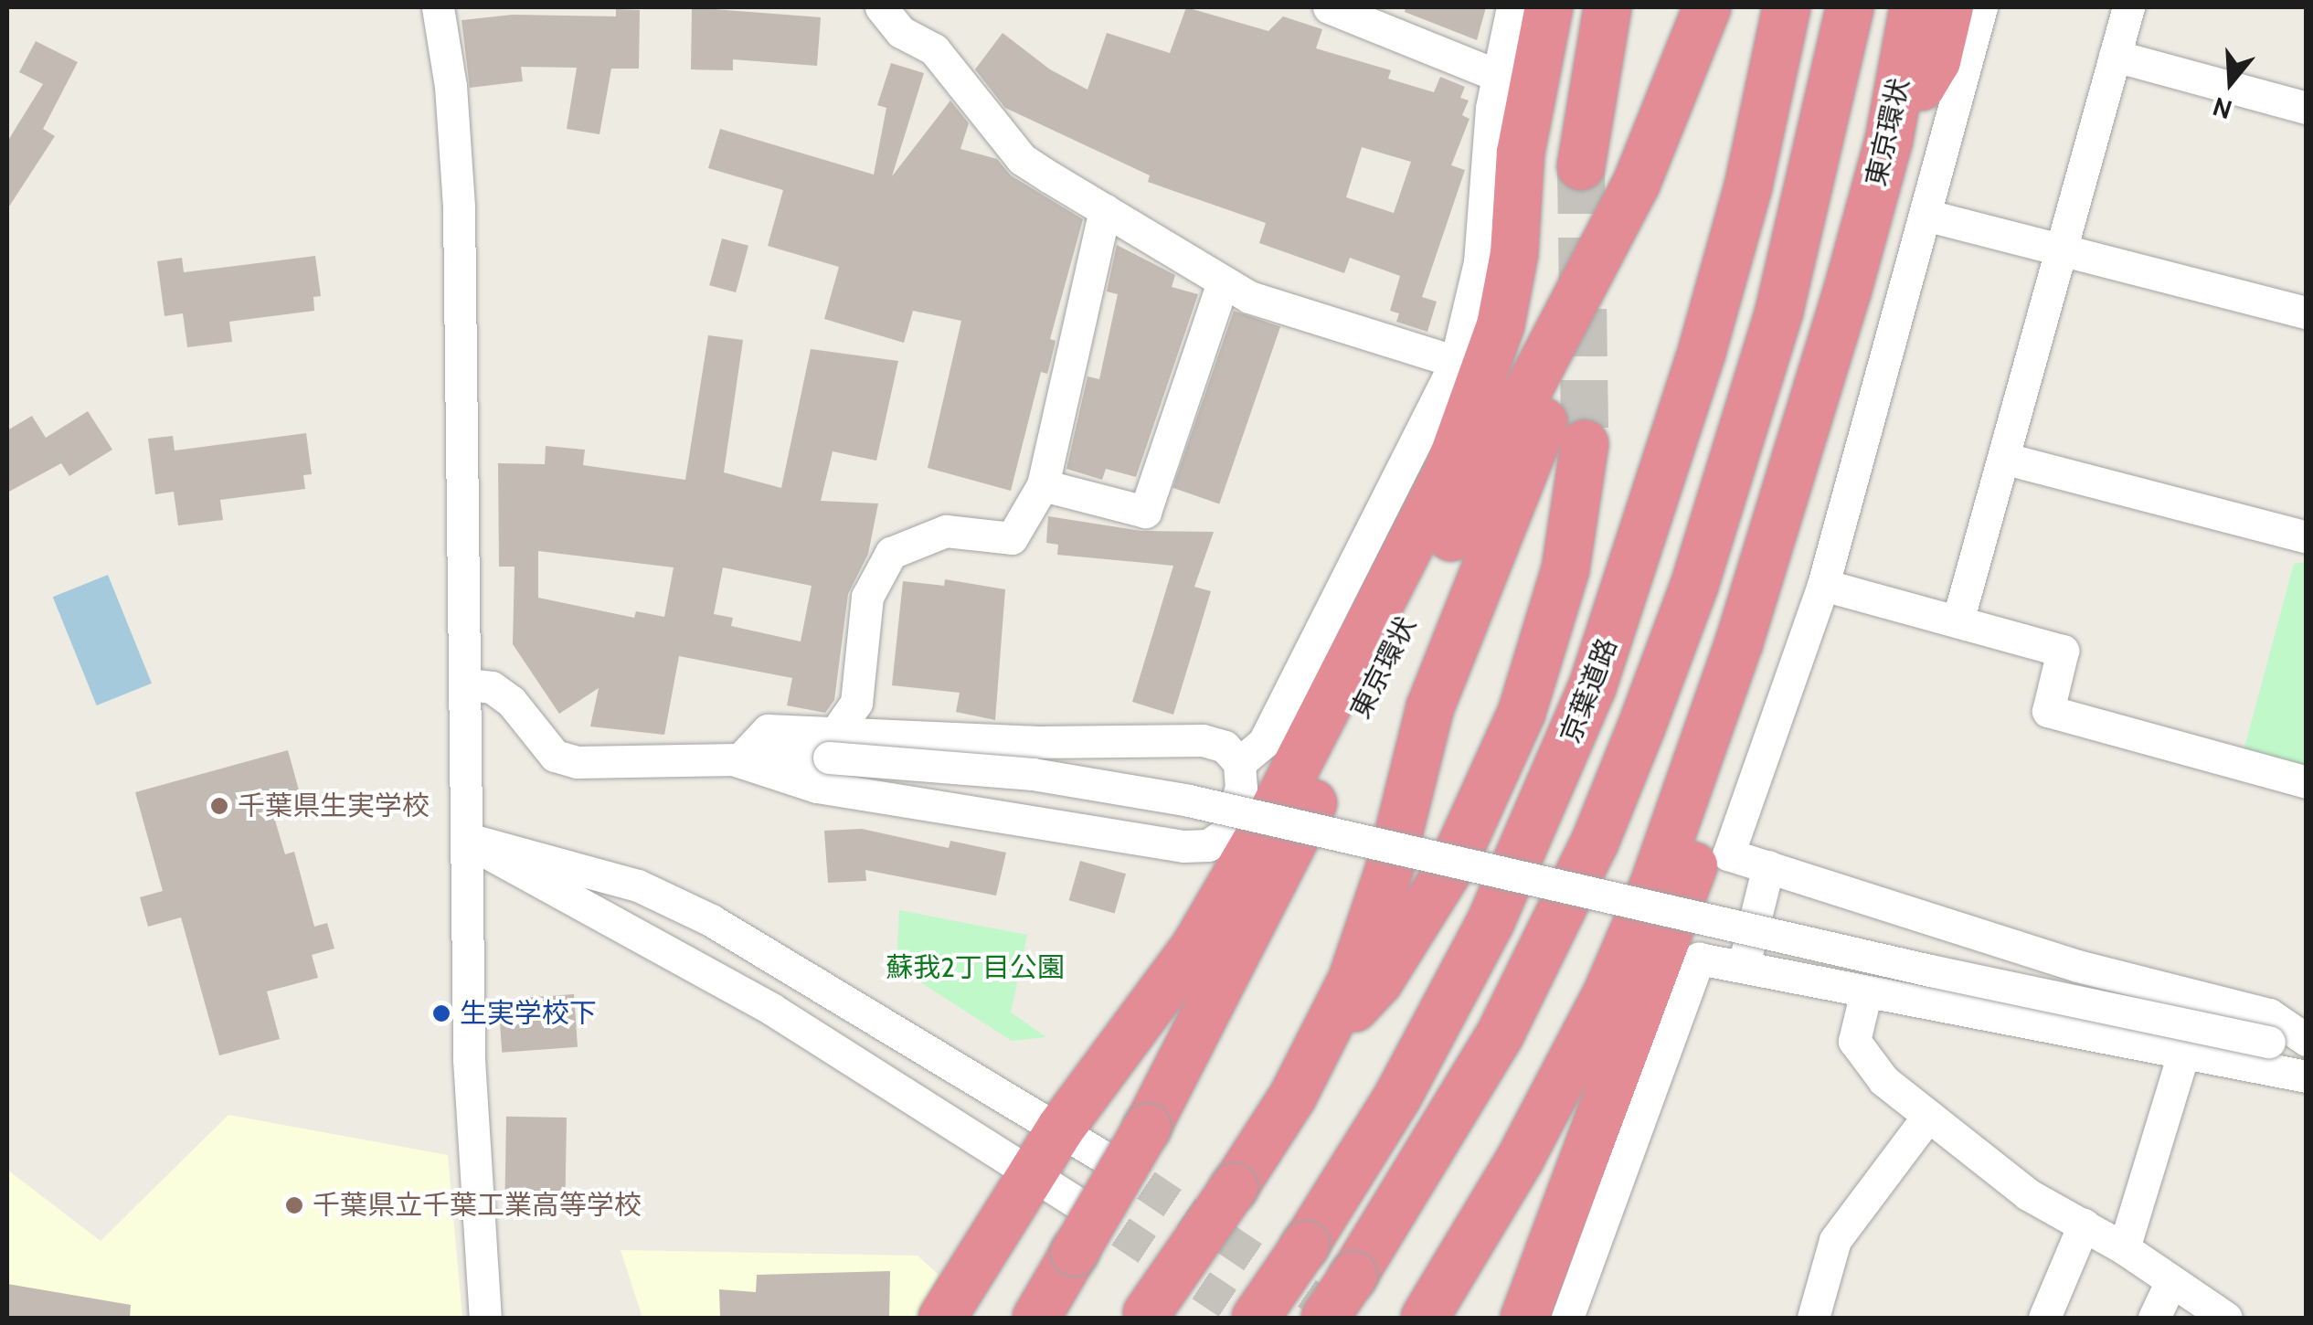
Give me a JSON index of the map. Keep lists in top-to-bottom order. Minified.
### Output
{"streets":{"highway":["東京環状","京葉道路"]},"parks":["蘇我2丁目公園"],"places":["千葉県生実学校","生実学校下","千葉県立千葉工業高等学校"],"north":"bottom"}
